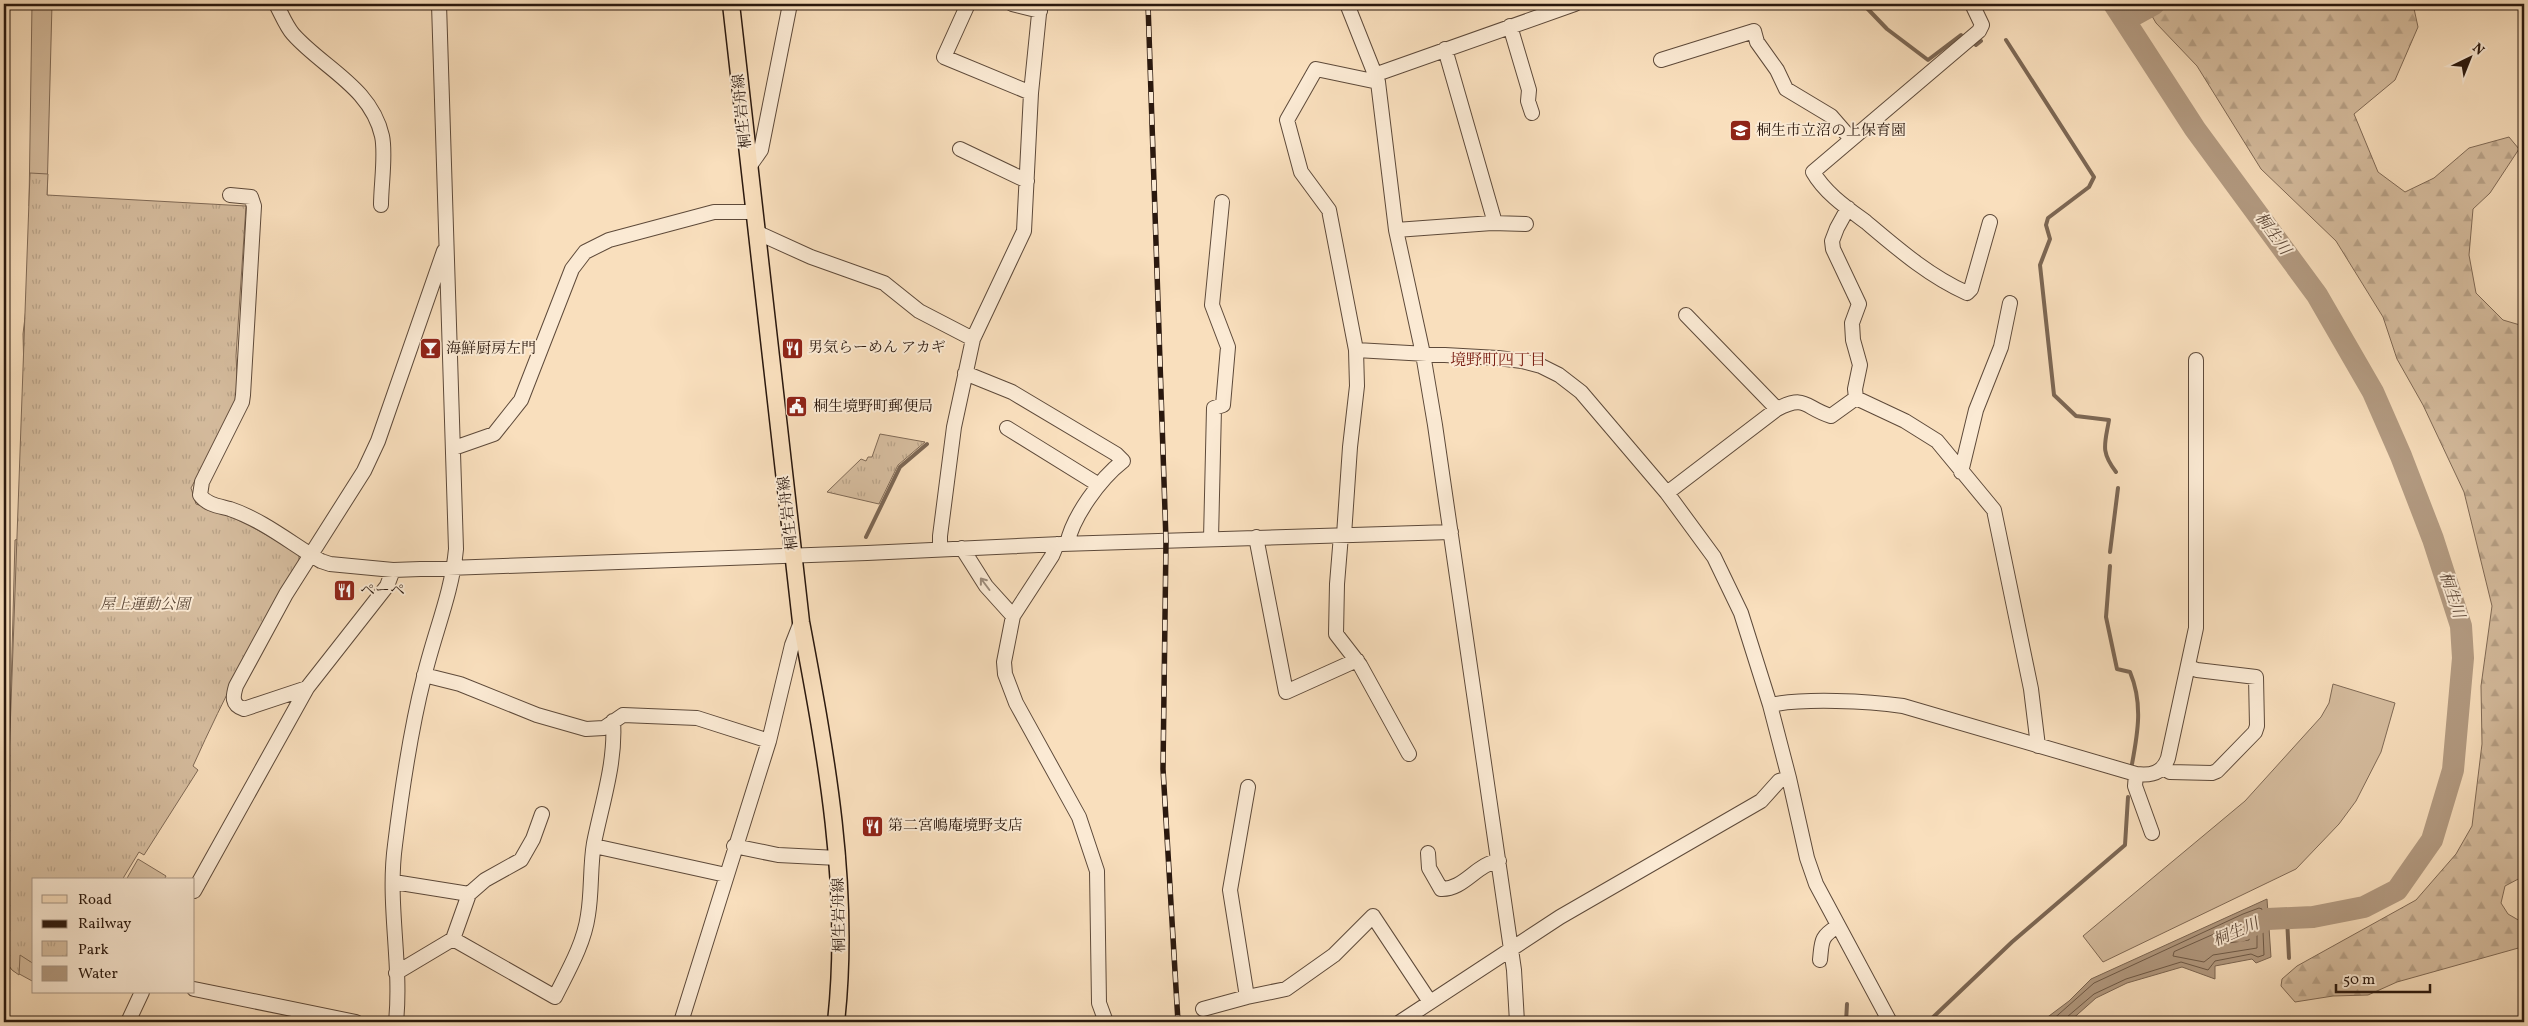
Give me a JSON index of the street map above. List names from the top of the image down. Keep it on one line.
{"streets":{"main road":["桐生岩舟線"]},"districts":["境野町四丁目"],"water":["桐生川"],"parks":["屋上運動公園"],"places":{"school or university":["桐生市立沼の上保育園"],"restaurant":["男気らーめん アカギ","ペーペ","第二宮嶋庵境野支店"],"bar":["海鮮厨房左門"],"public building":["桐生境野町郵便局"]},"legend":["Road","Railway","Park","Water"],"scale_bar":"50 m","north":"top right"}
